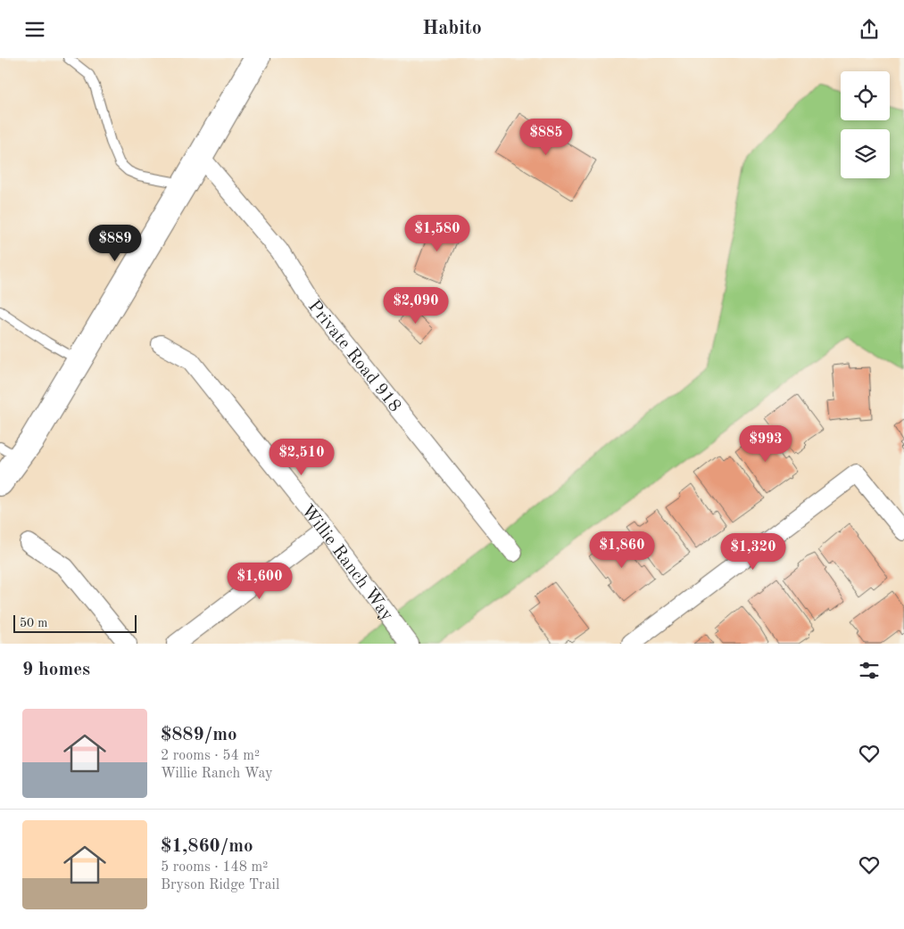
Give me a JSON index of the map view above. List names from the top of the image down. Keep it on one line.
{"streets":{"street":["Private Road 918","Willie Ranch Way"]},"scale_bar":"50 m","page":{"header":"Habito","price":["$885","$1,580","$889","$2,090","$993","$2,510","$1,860","$1,320","$1,600"],"scale":"50 m","heading":"9 homes","list":[{"name":"$889/mo","note":"2 rooms · 54 m² · Willie Ranch Way"},{"name":"$1,860/mo","note":"5 rooms · 148 m² · Bryson Ridge Trail"}]}}
